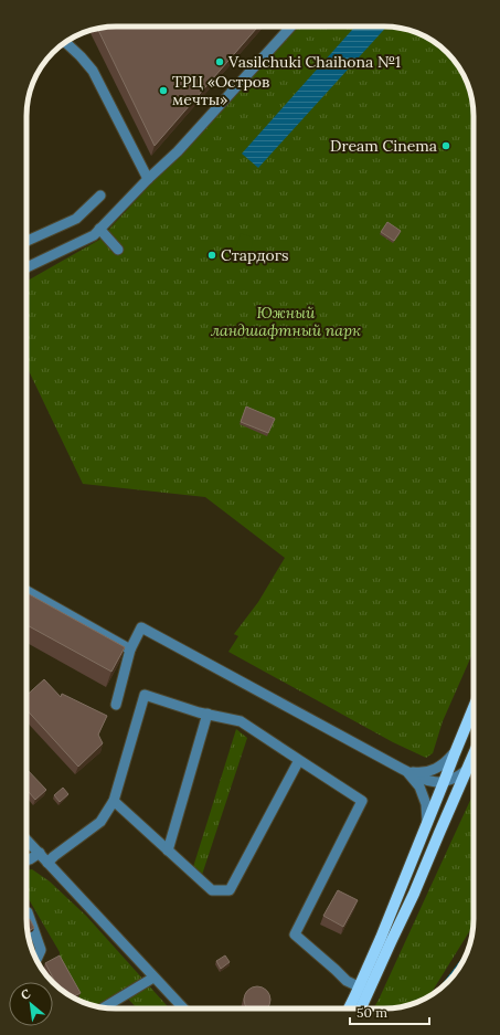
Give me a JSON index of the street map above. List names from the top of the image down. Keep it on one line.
{"parks":["Южный ландшафтный парк"],"places":["Vasilchuki Chaihona №1","ТРЦ «Остров мечты»","Dream Cinema","Стардогs"],"scale_bar":"50 m","north":"top left"}
